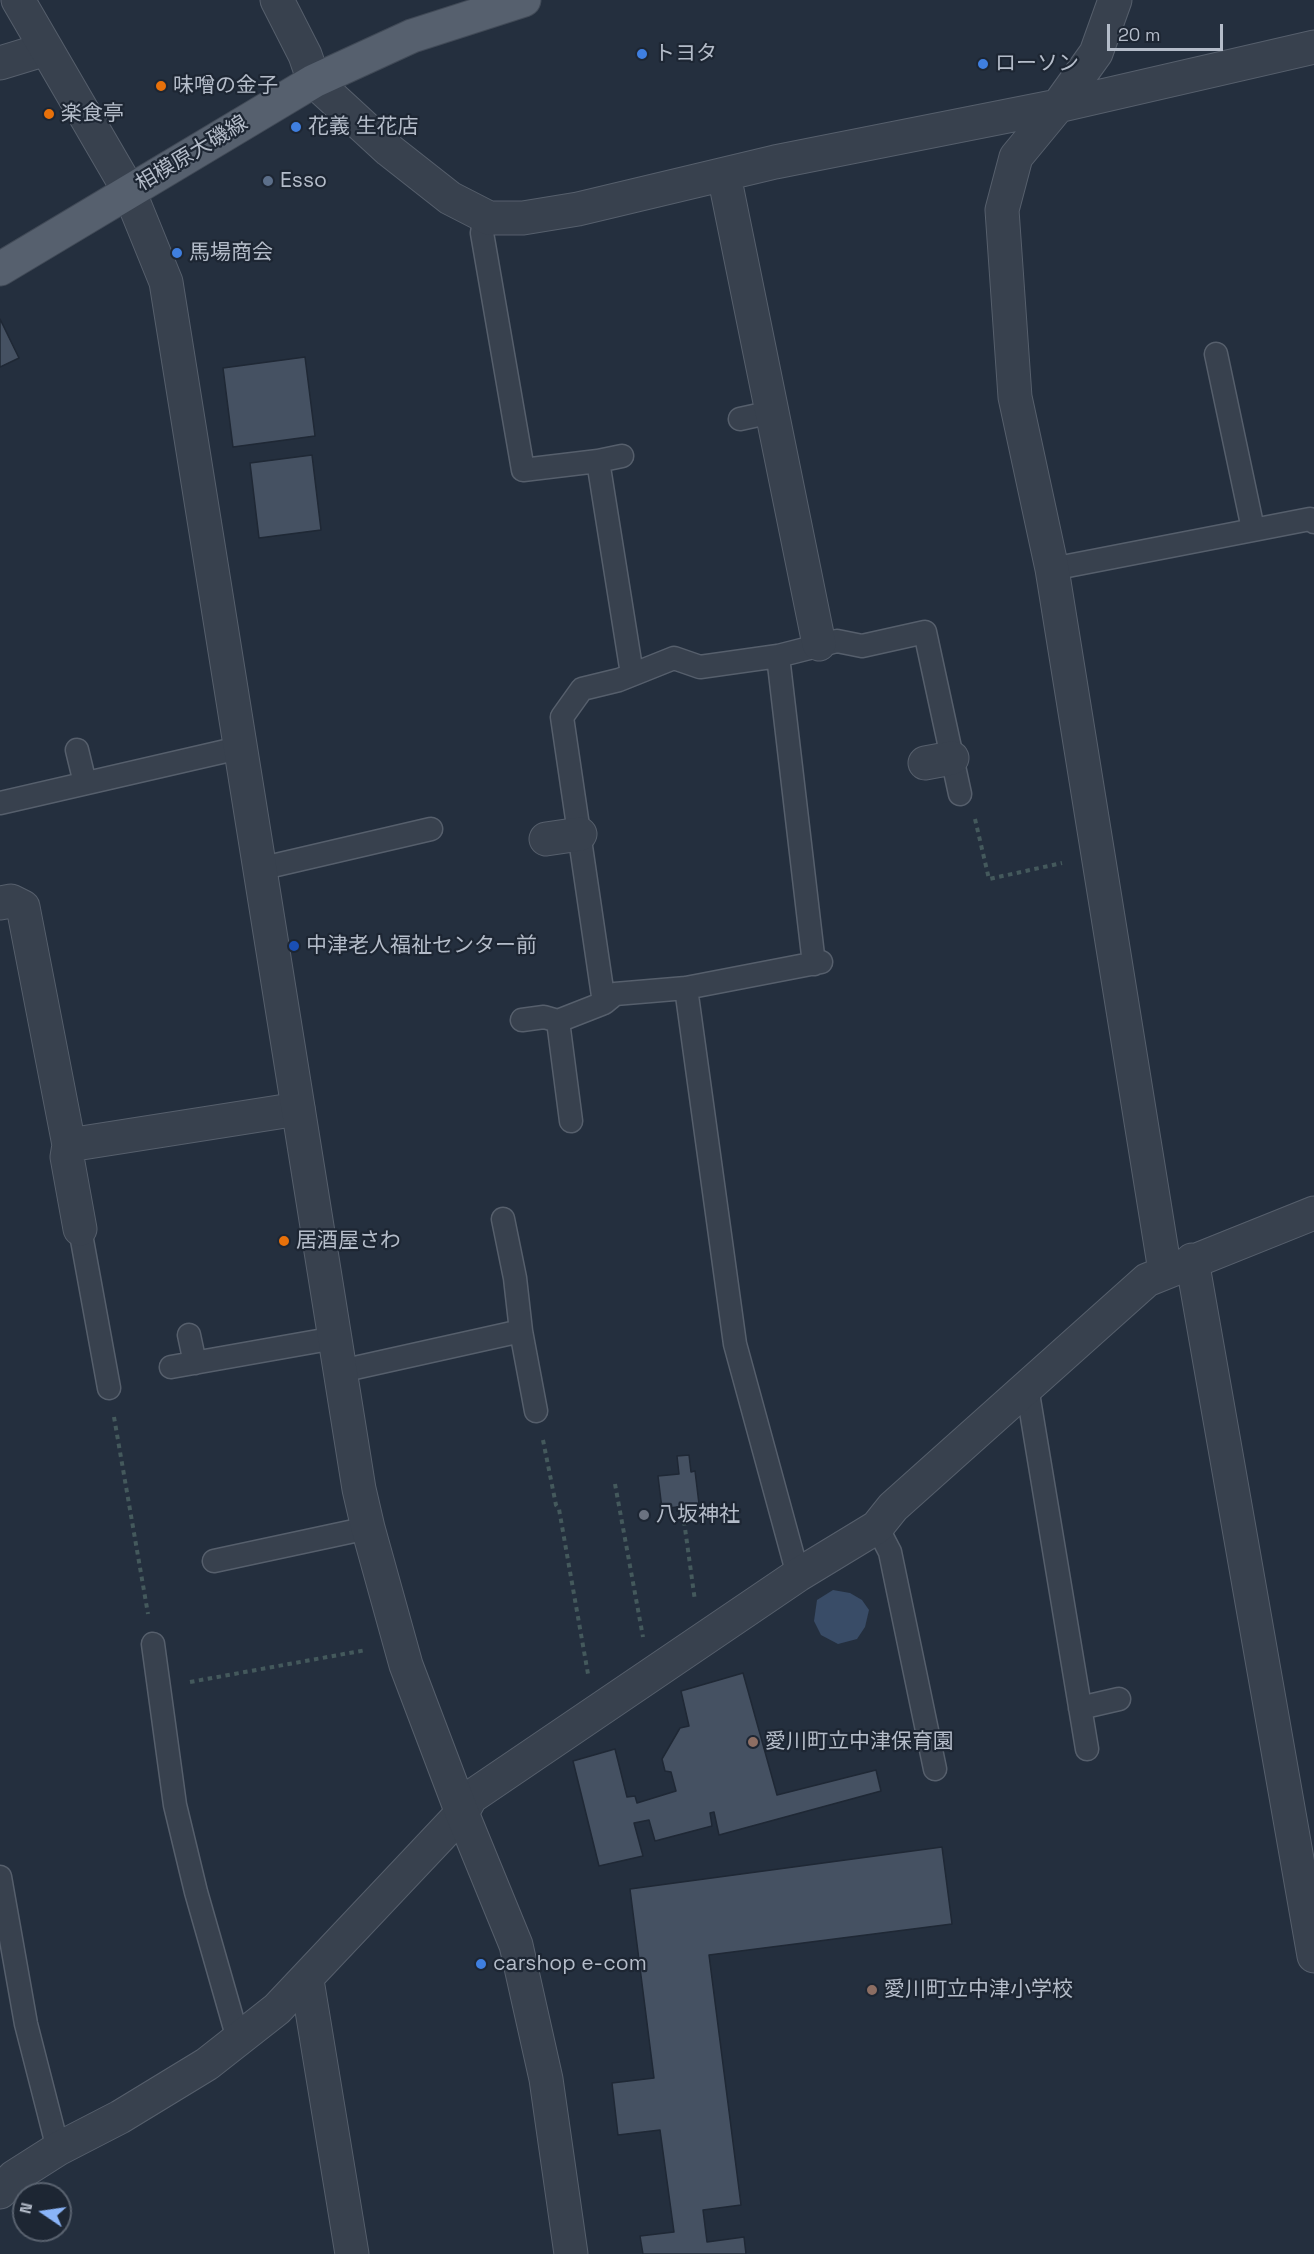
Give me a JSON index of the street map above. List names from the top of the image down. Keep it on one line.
{"streets":{"main road":["相模原大磯線"]},"places":["トヨタ","ローソン","味噌の金子","楽食亭","花義 生花店","Esso","馬場商会","中津老人福祉センター前","居酒屋さわ","八坂神社","愛川町立中津保育園","carshop e-com","愛川町立中津小学校"],"scale_bar":"20 m","north":"left"}
